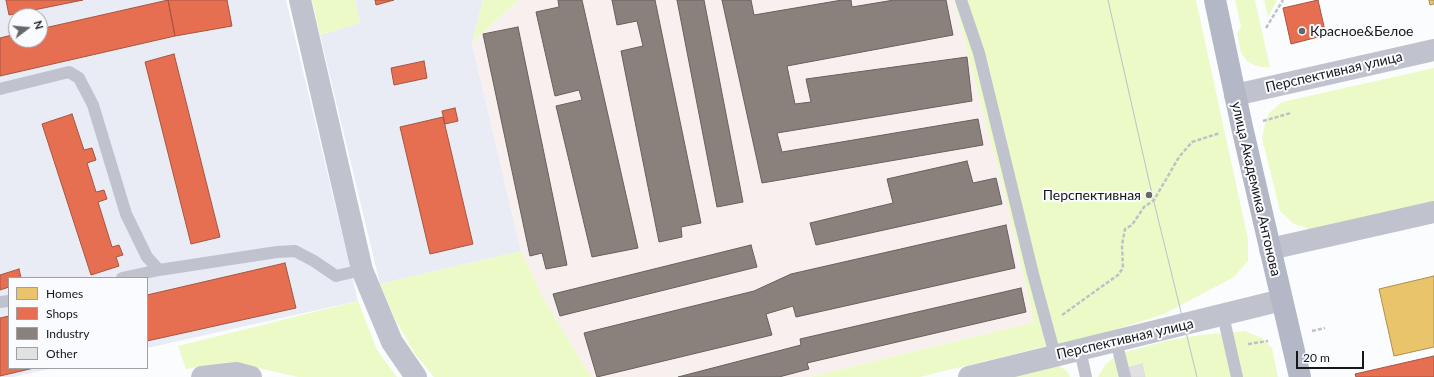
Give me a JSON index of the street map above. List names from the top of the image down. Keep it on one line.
{"streets":{"main road":["улица Академика Антонова"],"street":["Перспективная улица"]},"crossings":[["Перспективная улица","улица Академика Антонова"]],"places":["Красное&Белое","Перспективная"],"legend":["Homes","Shops","Industry","Other"],"scale_bar":"20 m","north":"right"}
